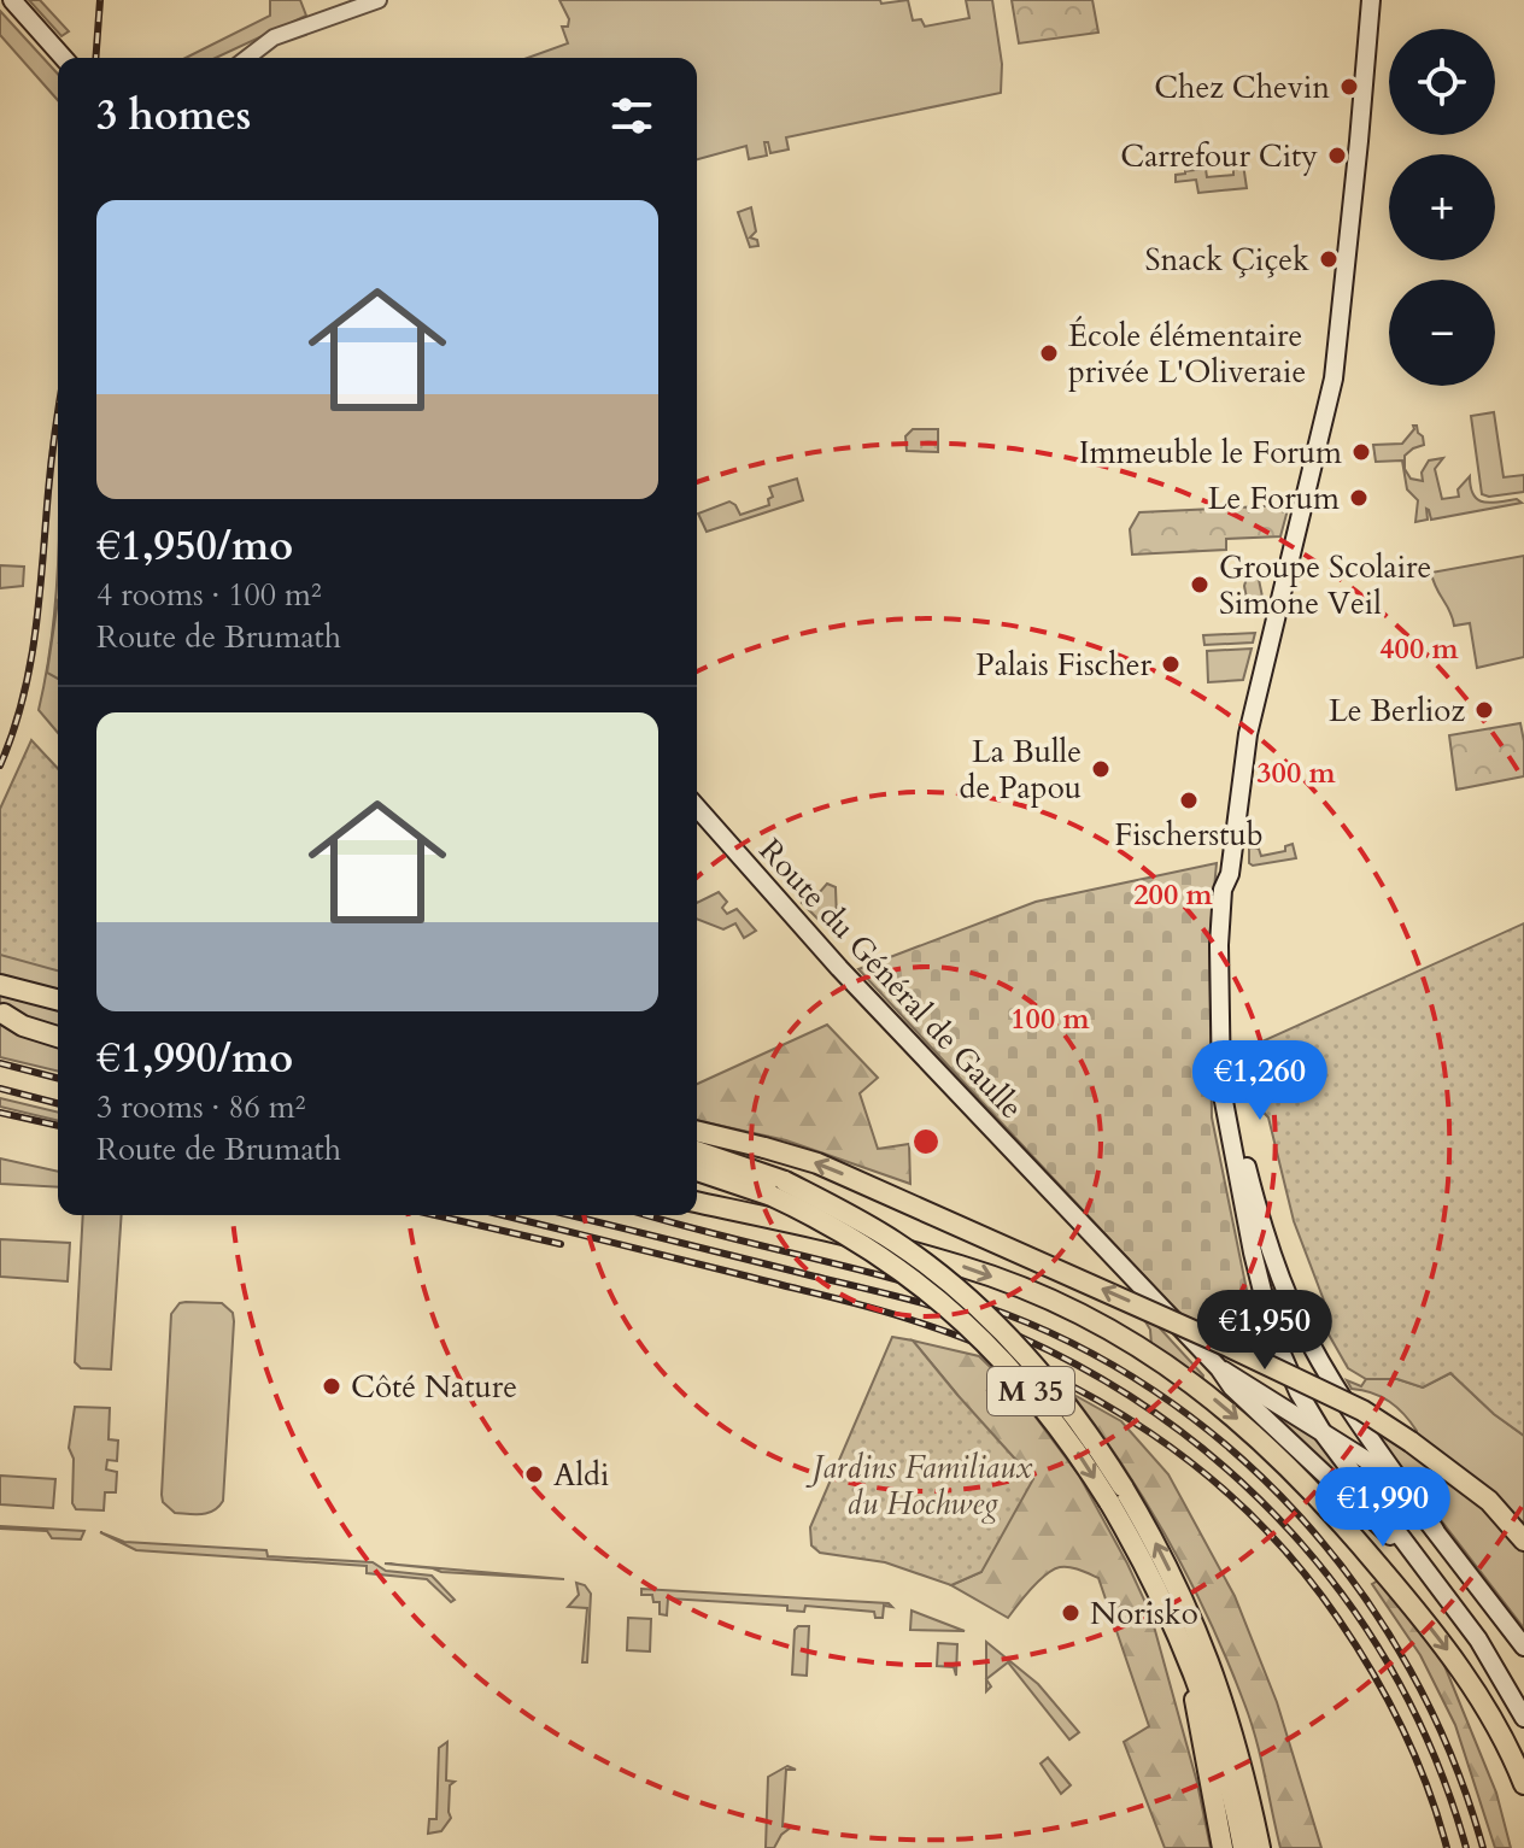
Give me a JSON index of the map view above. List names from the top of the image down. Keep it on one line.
{"streets":{"highway":["M 35"],"main road":["Route du Général de Gaulle"]},"parks":["Jardins Familiaux du Hochweg"],"places":["Chez Chevin","Carrefour City","Snack Çiçek","École élémentaire privée L'Oliveraie","Immeuble le Forum","Le Forum","Groupe Scolaire Simone Veil","Palais Fischer","Le Berlioz","La Bulle de Papou","Fischerstub","Côté Nature","Aldi","Norisko"],"page":{"map_buttons":["+","−"],"heading":"3 homes","list":[{"name":"€1,950/mo","note":"4 rooms · 100 m² · Route de Brumath"},{"name":"€1,990/mo","note":"3 rooms · 86 m² · Route de Brumath"}],"price":["€1,260","€1,950","€1,990"]},"rings":["400 m","300 m","200 m","100 m"]}
